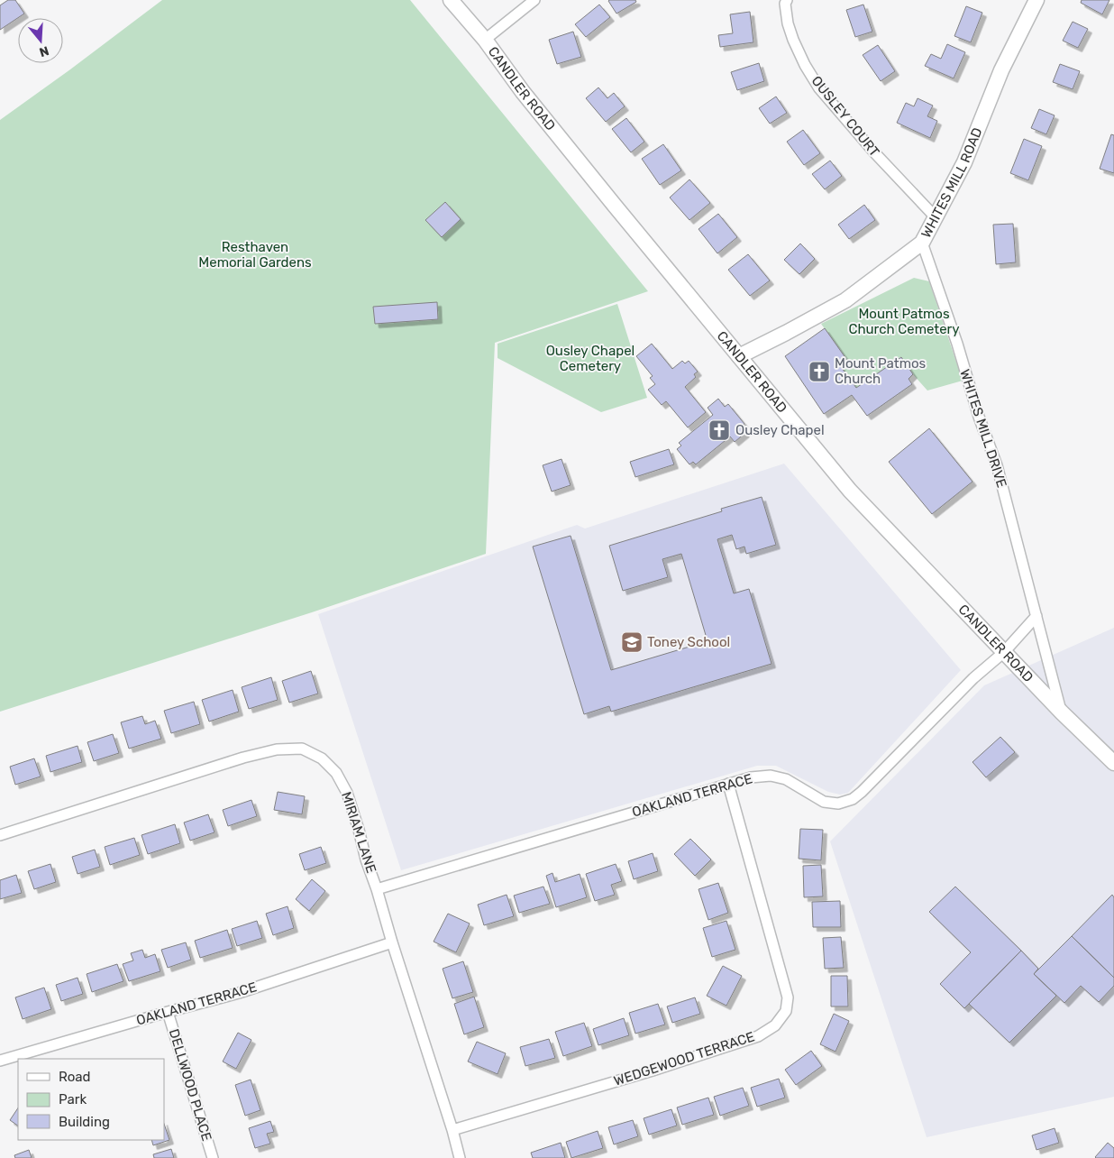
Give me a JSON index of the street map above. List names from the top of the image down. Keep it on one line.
{"streets":{"main road":["CANDLER ROAD","WHITES MILL ROAD"],"street":["OUSLEY COURT","WHITES MILL DRIVE","OAKLAND TERRACE","MIRIAM LANE","WEDGEWOOD TERRACE","DELLWOOD PLACE"]},"crossings":[["CANDLER ROAD","WHITES MILL ROAD"],["CANDLER ROAD","WHITES MILL DRIVE"],["CANDLER ROAD","OAKLAND TERRACE"],["OUSLEY COURT","WHITES MILL ROAD"],["WHITES MILL ROAD","WHITES MILL DRIVE"],["OAKLAND TERRACE","MIRIAM LANE"],["OAKLAND TERRACE","WEDGEWOOD TERRACE"],["OAKLAND TERRACE","DELLWOOD PLACE"],["MIRIAM LANE","WEDGEWOOD TERRACE"]],"parks":["Resthaven Memorial Gardens","Mount Patmos Church Cemetery","Ousley Chapel Cemetery"],"places":{"church":["Mount Patmos Church","Ousley Chapel"],"school or university":["Toney School"]},"legend":["Road","Park","Building"],"north":"bottom"}
